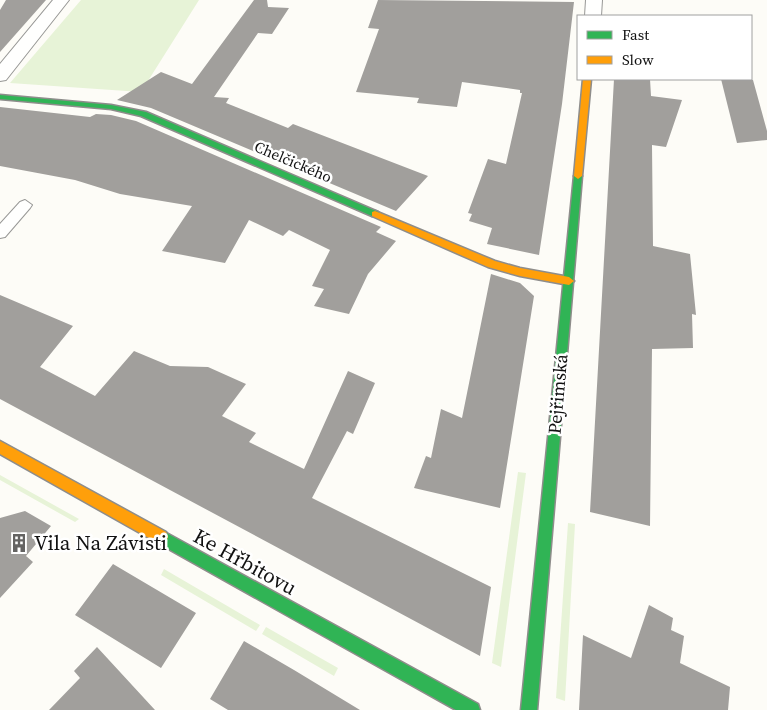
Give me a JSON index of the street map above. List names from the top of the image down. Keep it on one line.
{"streets":{"street":["Chelčického","Pejřimská","Ke Hřbitovu"]},"crossings":[["Chelčického","Pejřimská"]],"places":{"building":["Vila Na Závisti"]},"legend":["Fast","Slow"]}
